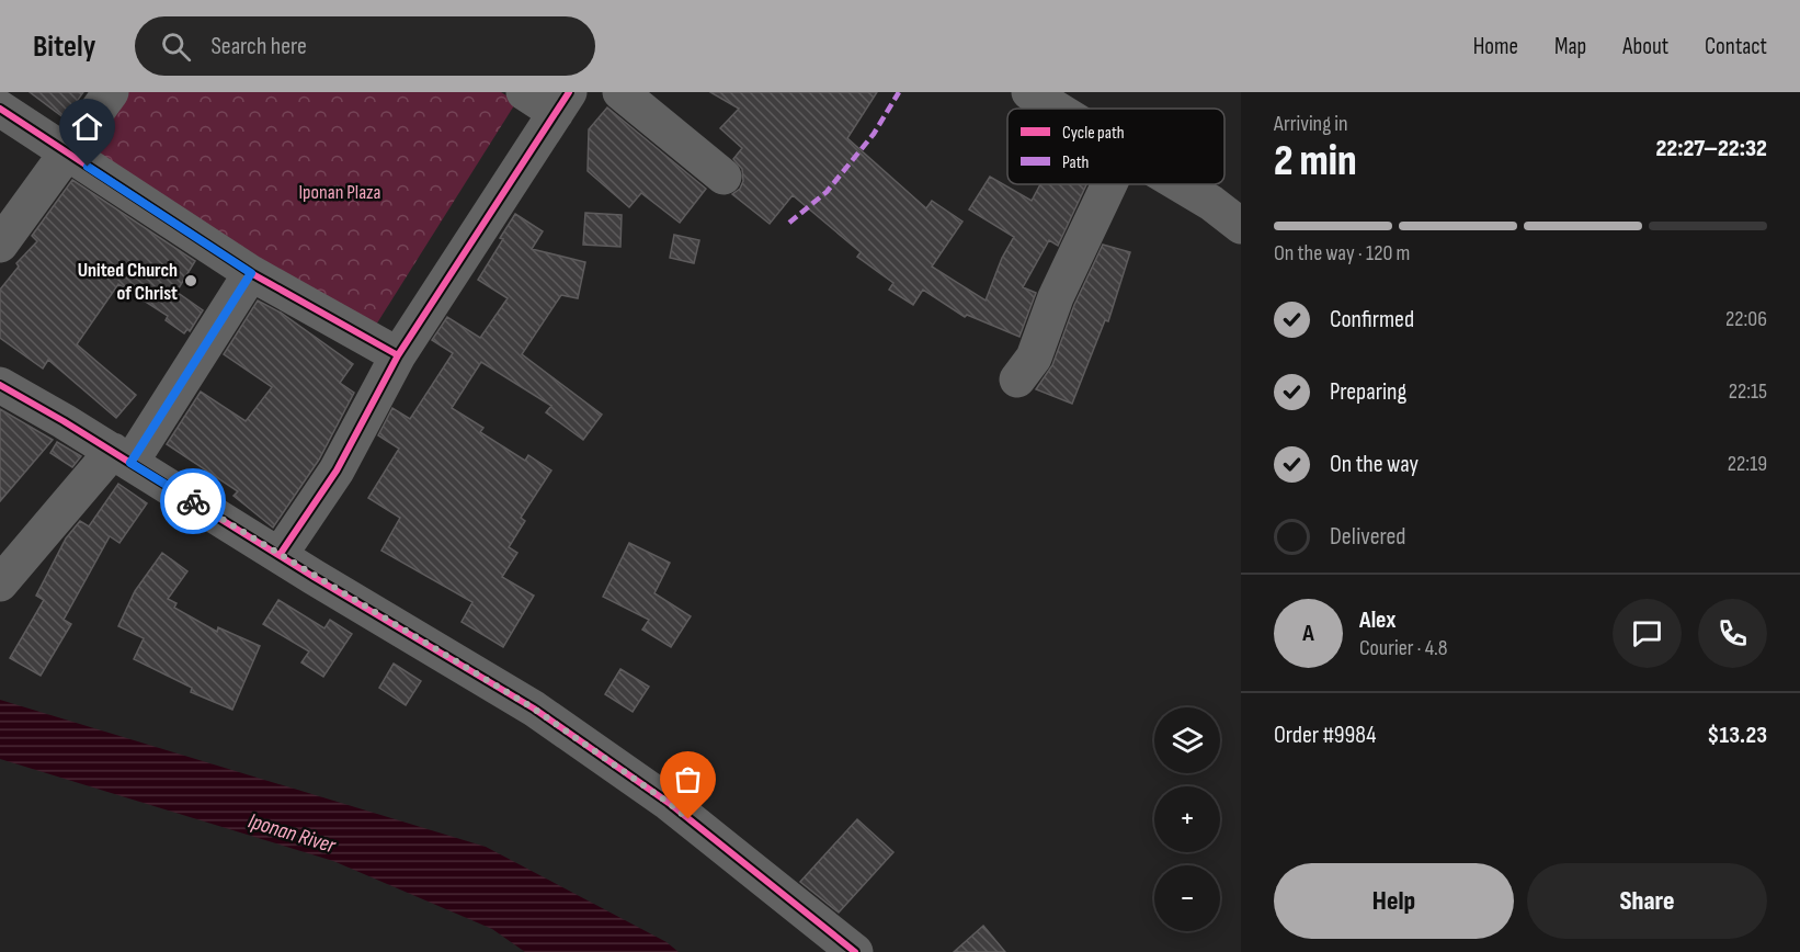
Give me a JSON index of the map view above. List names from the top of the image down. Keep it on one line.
{"water":["Iponan River"],"parks":["Iponan Plaza"],"places":["United Church of Christ"],"legend":["Cycle path","Path"],"page":{"header":"Bitely","search":"Search here","nav":["Home","Map","About","Contact"],"heading":["2 min","Arriving in","22:27–22:32"],"panel":["Alex","Courier · 4.8","Order #9984","$13.23"],"bar":"On the way · 120 m","list":[["Confirmed","22:06"],["Preparing","22:15"],["On the way","22:19"],"Delivered"],"round":"A","map_buttons":["+","−"],"buttons":["Help","Share"]}}
